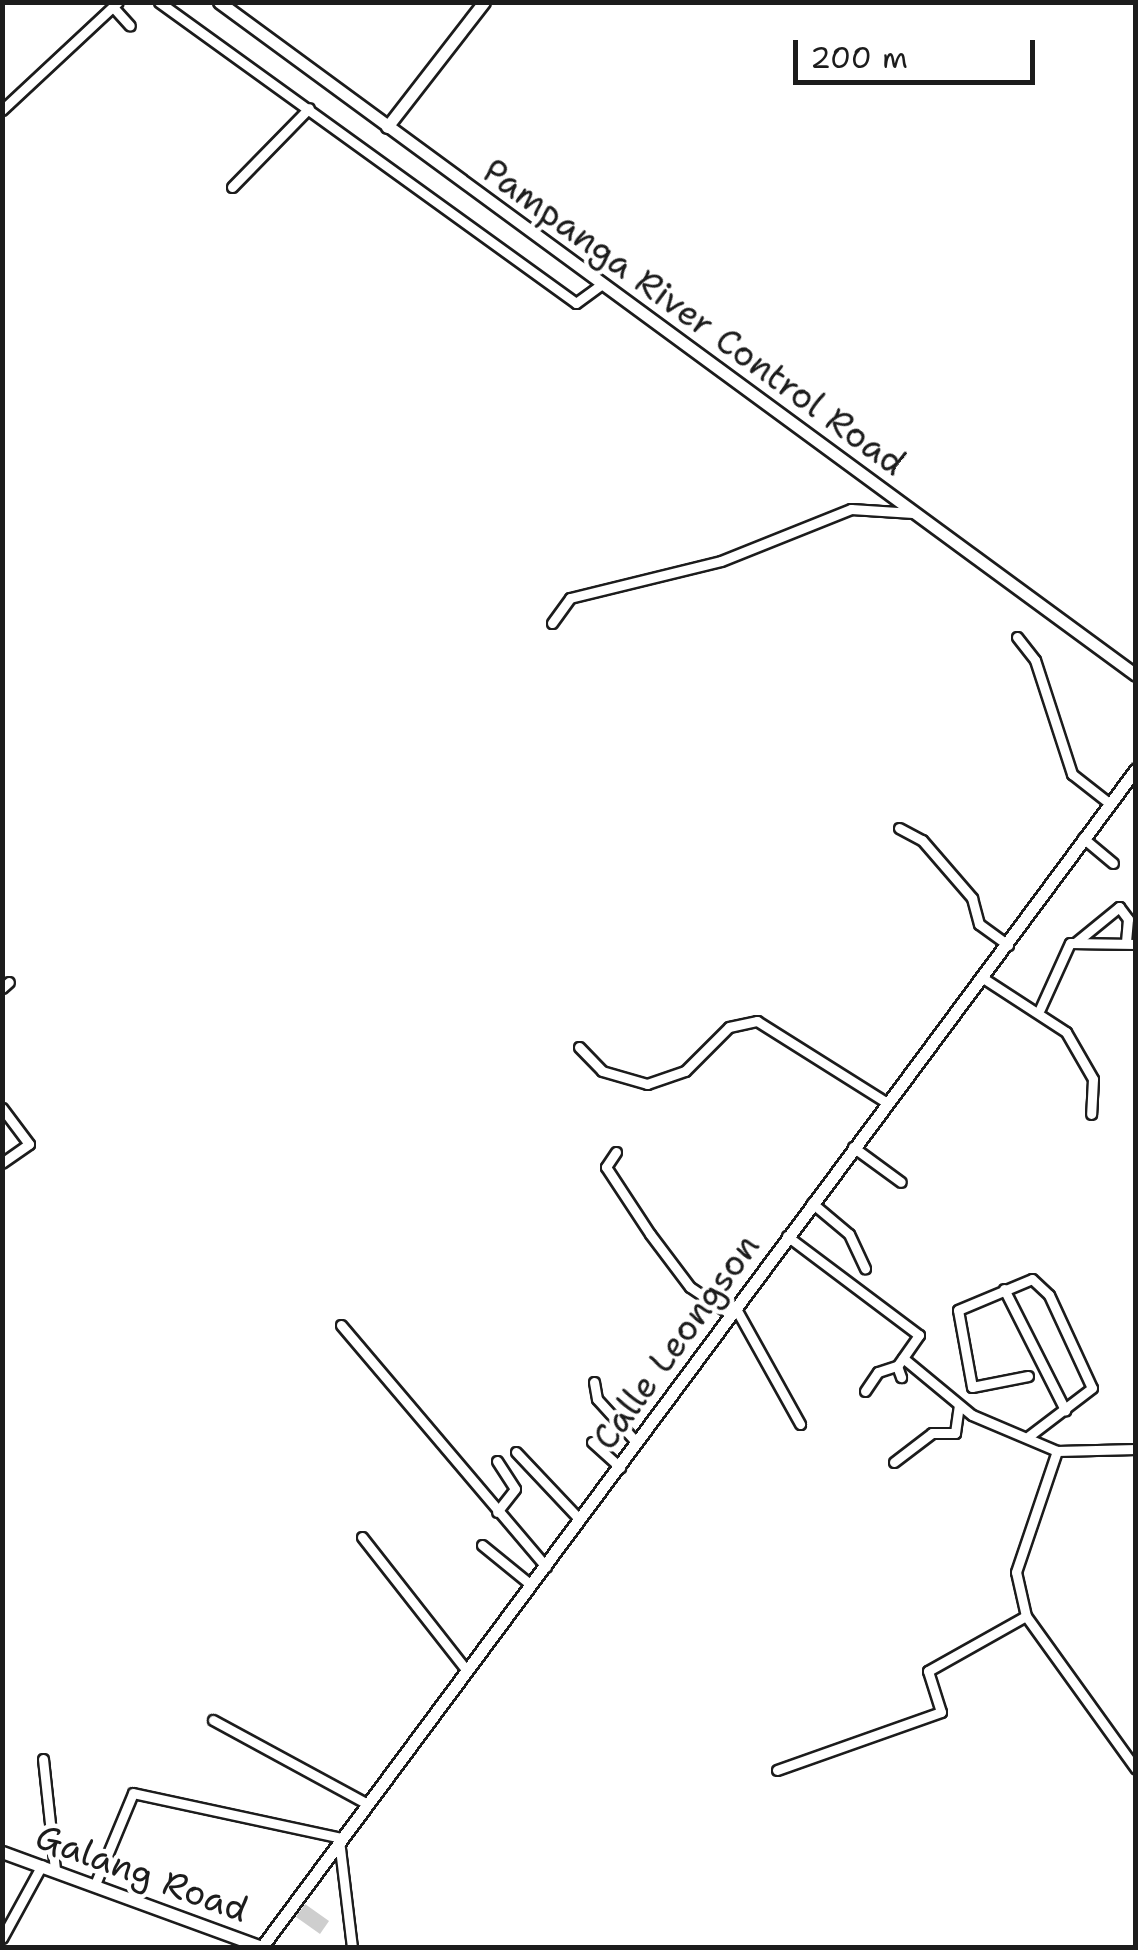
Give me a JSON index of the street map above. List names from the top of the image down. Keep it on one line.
{"streets":{"street":["Pampanga River Control Road","Calle Leongson","Galang Road"]},"crossings":[["Calle Leongson","Galang Road"]],"scale_bar":"200 m"}
